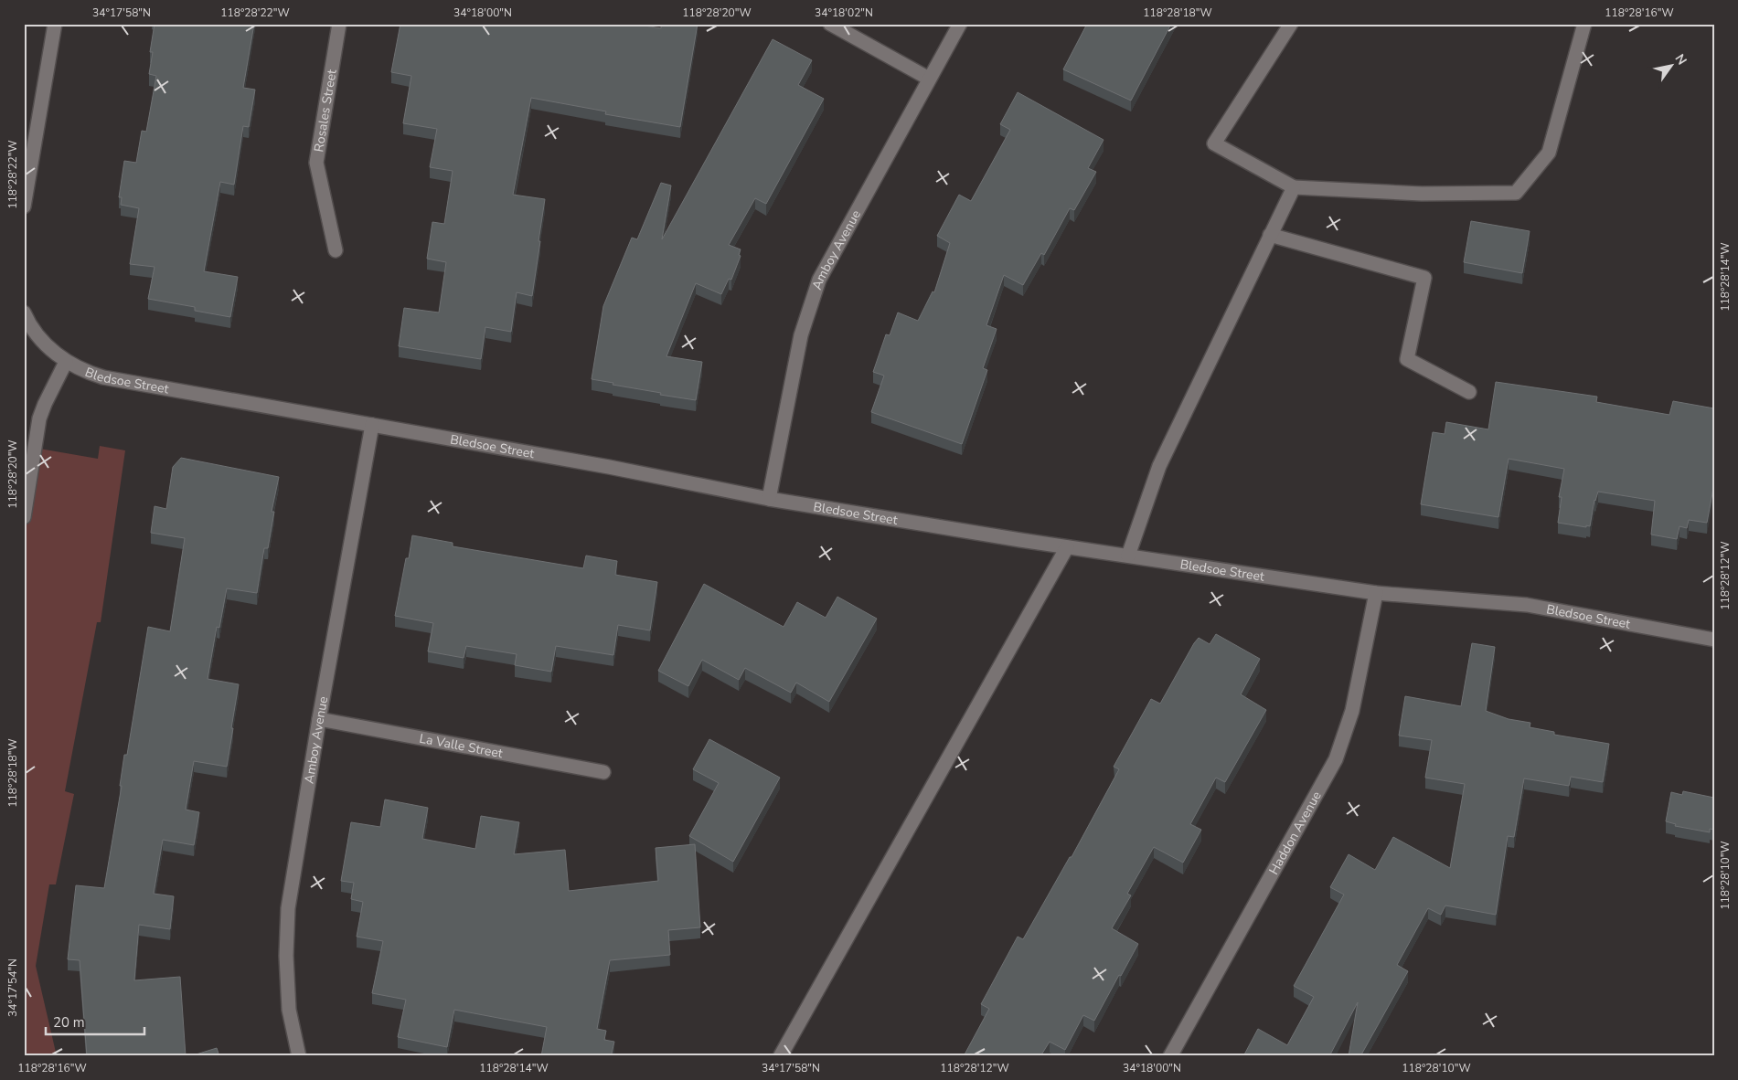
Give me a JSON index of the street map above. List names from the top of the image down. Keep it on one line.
{"streets":{"street":["Rosales Street","Amboy Avenue","Bledsoe Street","La Valle Street","Haddon Avenue"]},"crossings":[["Amboy Avenue","Bledsoe Street"],["Amboy Avenue","La Valle Street"],["Bledsoe Street","Haddon Avenue"]],"scale_bar":"20 m","north":"top right","coordinates":["34°17'58\"N","118°28'22\"W","34°18'00\"N","118°28'20\"W","34°18'02\"N","118°28'18\"W","118°28'16\"W","118°28'14\"W","118°28'12\"W","118°28'10\"W","34°17'54\"N"]}
